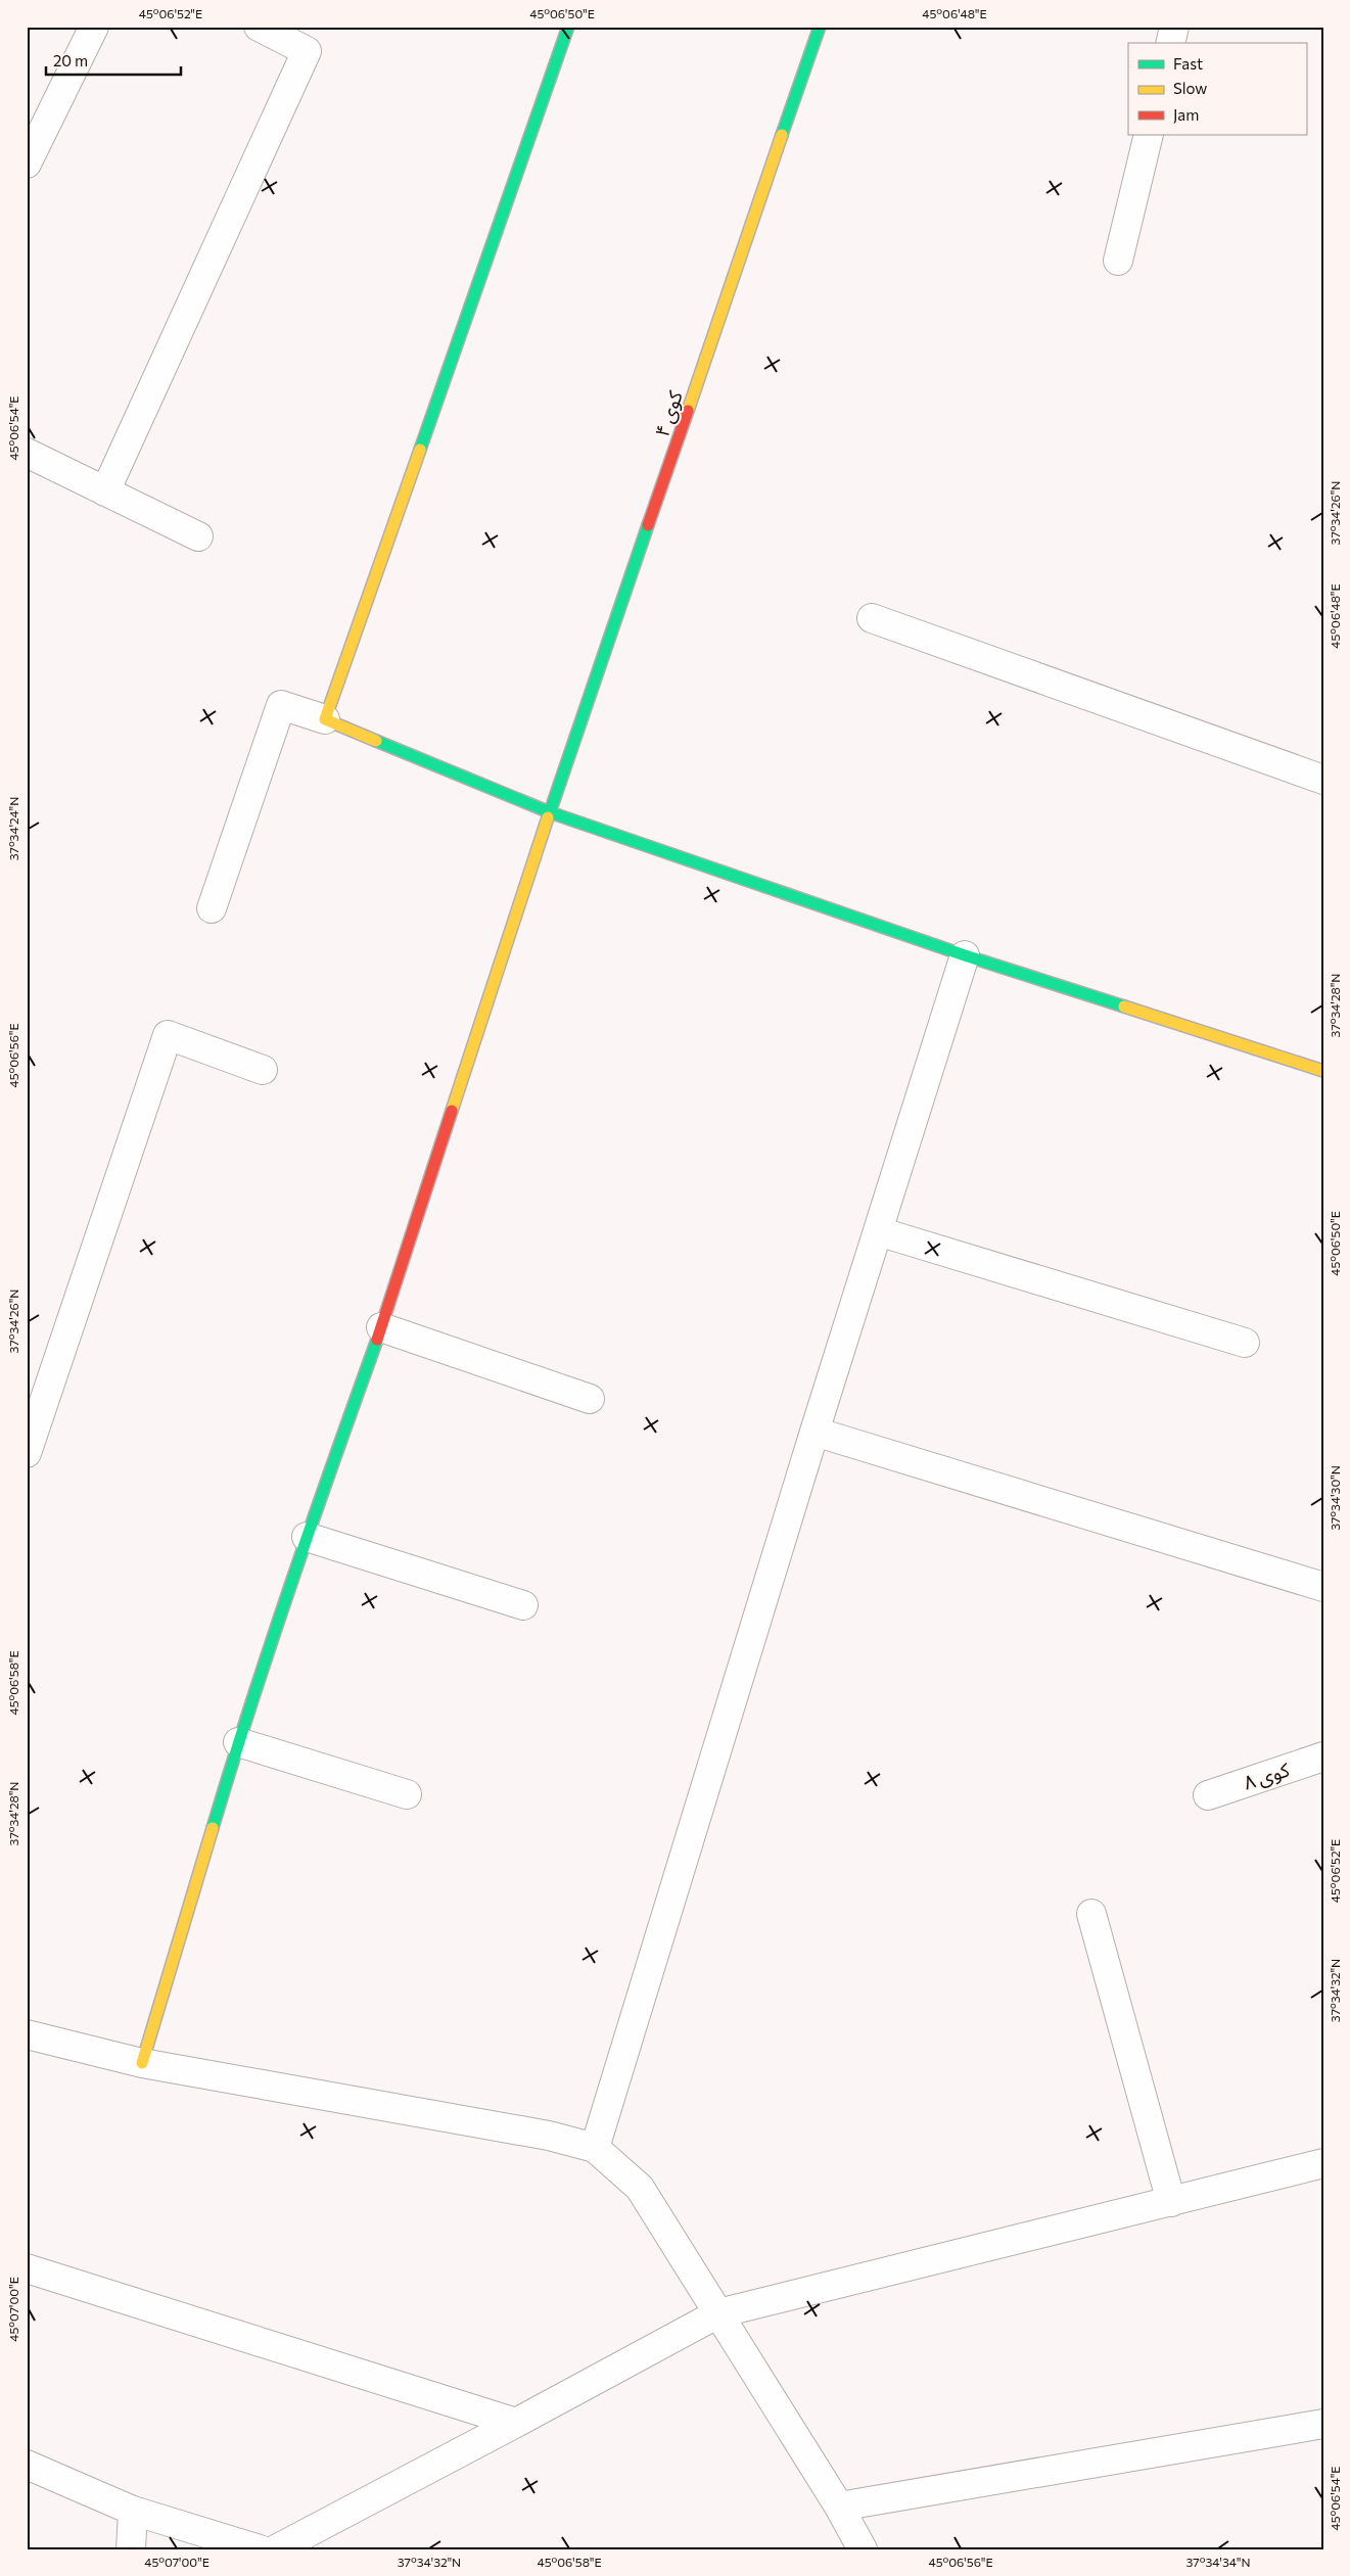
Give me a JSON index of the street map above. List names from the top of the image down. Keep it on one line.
{"streets":{"street":["کوی ۴","کوی ۸"]},"legend":["Fast","Slow","Jam"],"scale_bar":"20 m","coordinates":["45°06'52\"E","45°06'50\"E","45°06'48\"E","45°06'54\"E","37°34'26\"N","37°34'24\"N","37°34'28\"N","45°06'56\"E","37°34'30\"N","45°06'58\"E","37°34'32\"N","45°07'00\"E","37°34'34\"N"]}
